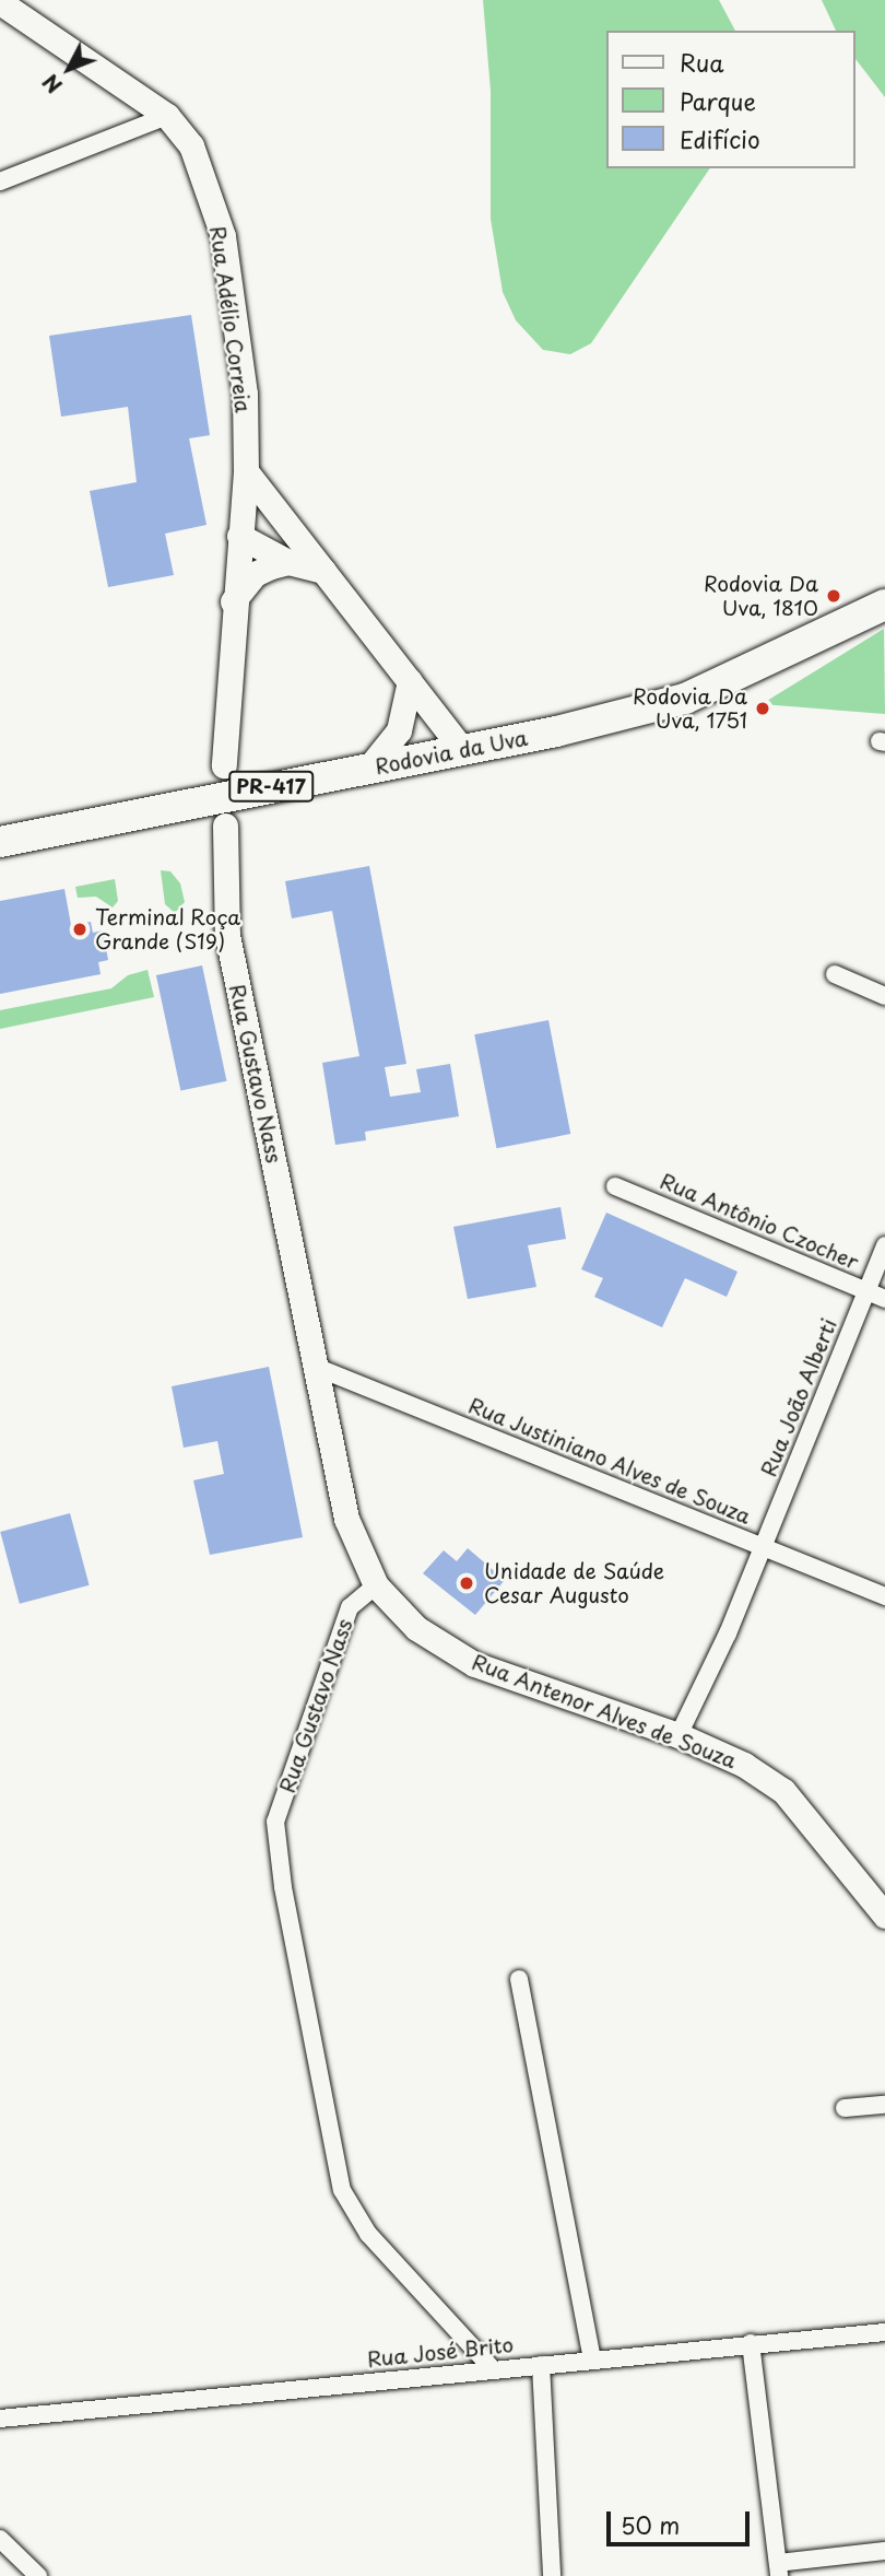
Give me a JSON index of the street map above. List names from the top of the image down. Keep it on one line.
{"streets":{"highway":["Rodovia da Uva","PR-417"],"main road":["Rua Adélio Correia","Rua Gustavo Nass","Rua Antenor Alves de Souza"],"street":["Rua Antônio Czocher","Rua João Alberti","Rua Justiniano Alves de Souza","Rua José Brito"]},"crossings":[["Rua Gustavo Nass","Rua Justiniano Alves de Souza"],["Rua Gustavo Nass","Rua Antenor Alves de Souza"],["Rua Gustavo Nass","Rua José Brito"],["Rua Antônio Czocher","Rua João Alberti"],["Rua João Alberti","Rua Justiniano Alves de Souza"],["Rua João Alberti","Rua Antenor Alves de Souza"]],"places":["Rodovia Da Uva, 1810","Rodovia Da Uva, 1751","Terminal Roça Grande (S19)","Unidade de Saúde Cesar Augusto"],"legend":["Rua","Parque","Edifício"],"scale_bar":"50 m","north":"bottom left"}
